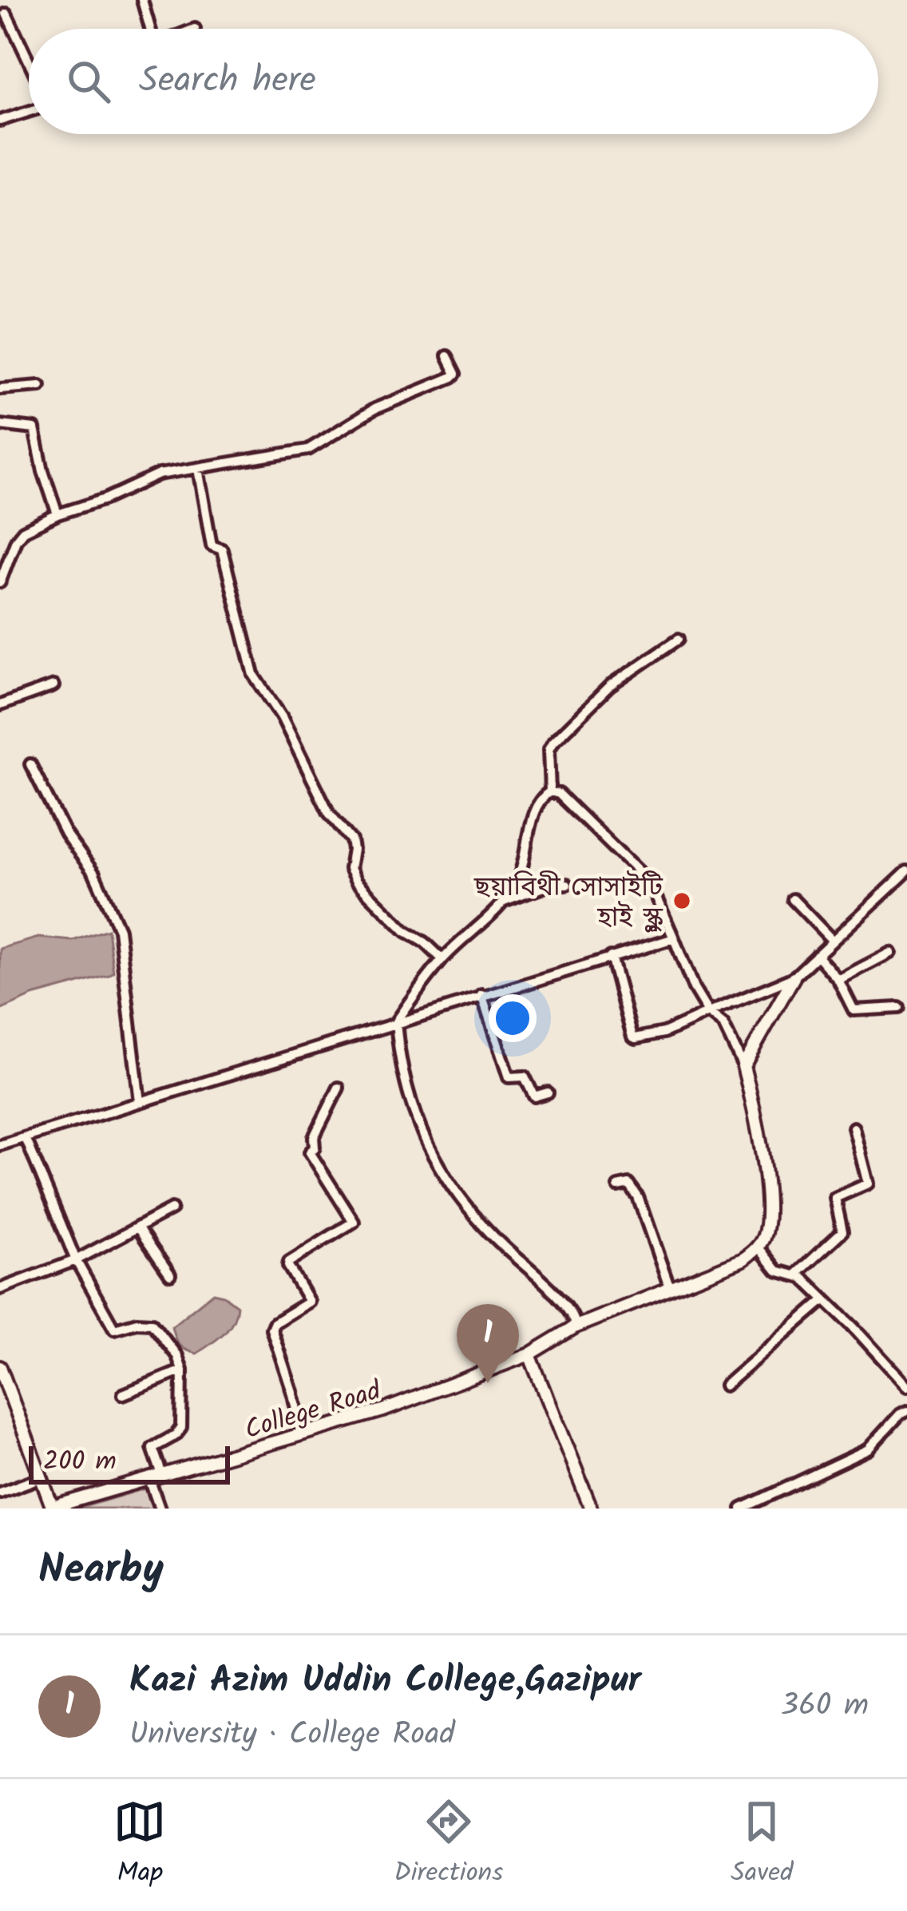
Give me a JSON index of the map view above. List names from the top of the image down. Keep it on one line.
{"streets":{"main road":["College Road"]},"places":["ছয়াবিথী সোসাইটি হাই স্কুল"],"scale_bar":"200 m","page":{"search":"Search here","pins":"1","scale":"200 m","heading":"Nearby","list":[{"mark":"1","name":"Kazi Azim Uddin College,Gazipur","note":"University · College Road","value":"360 m"}],"nav":["Map","Directions","Saved"]}}
